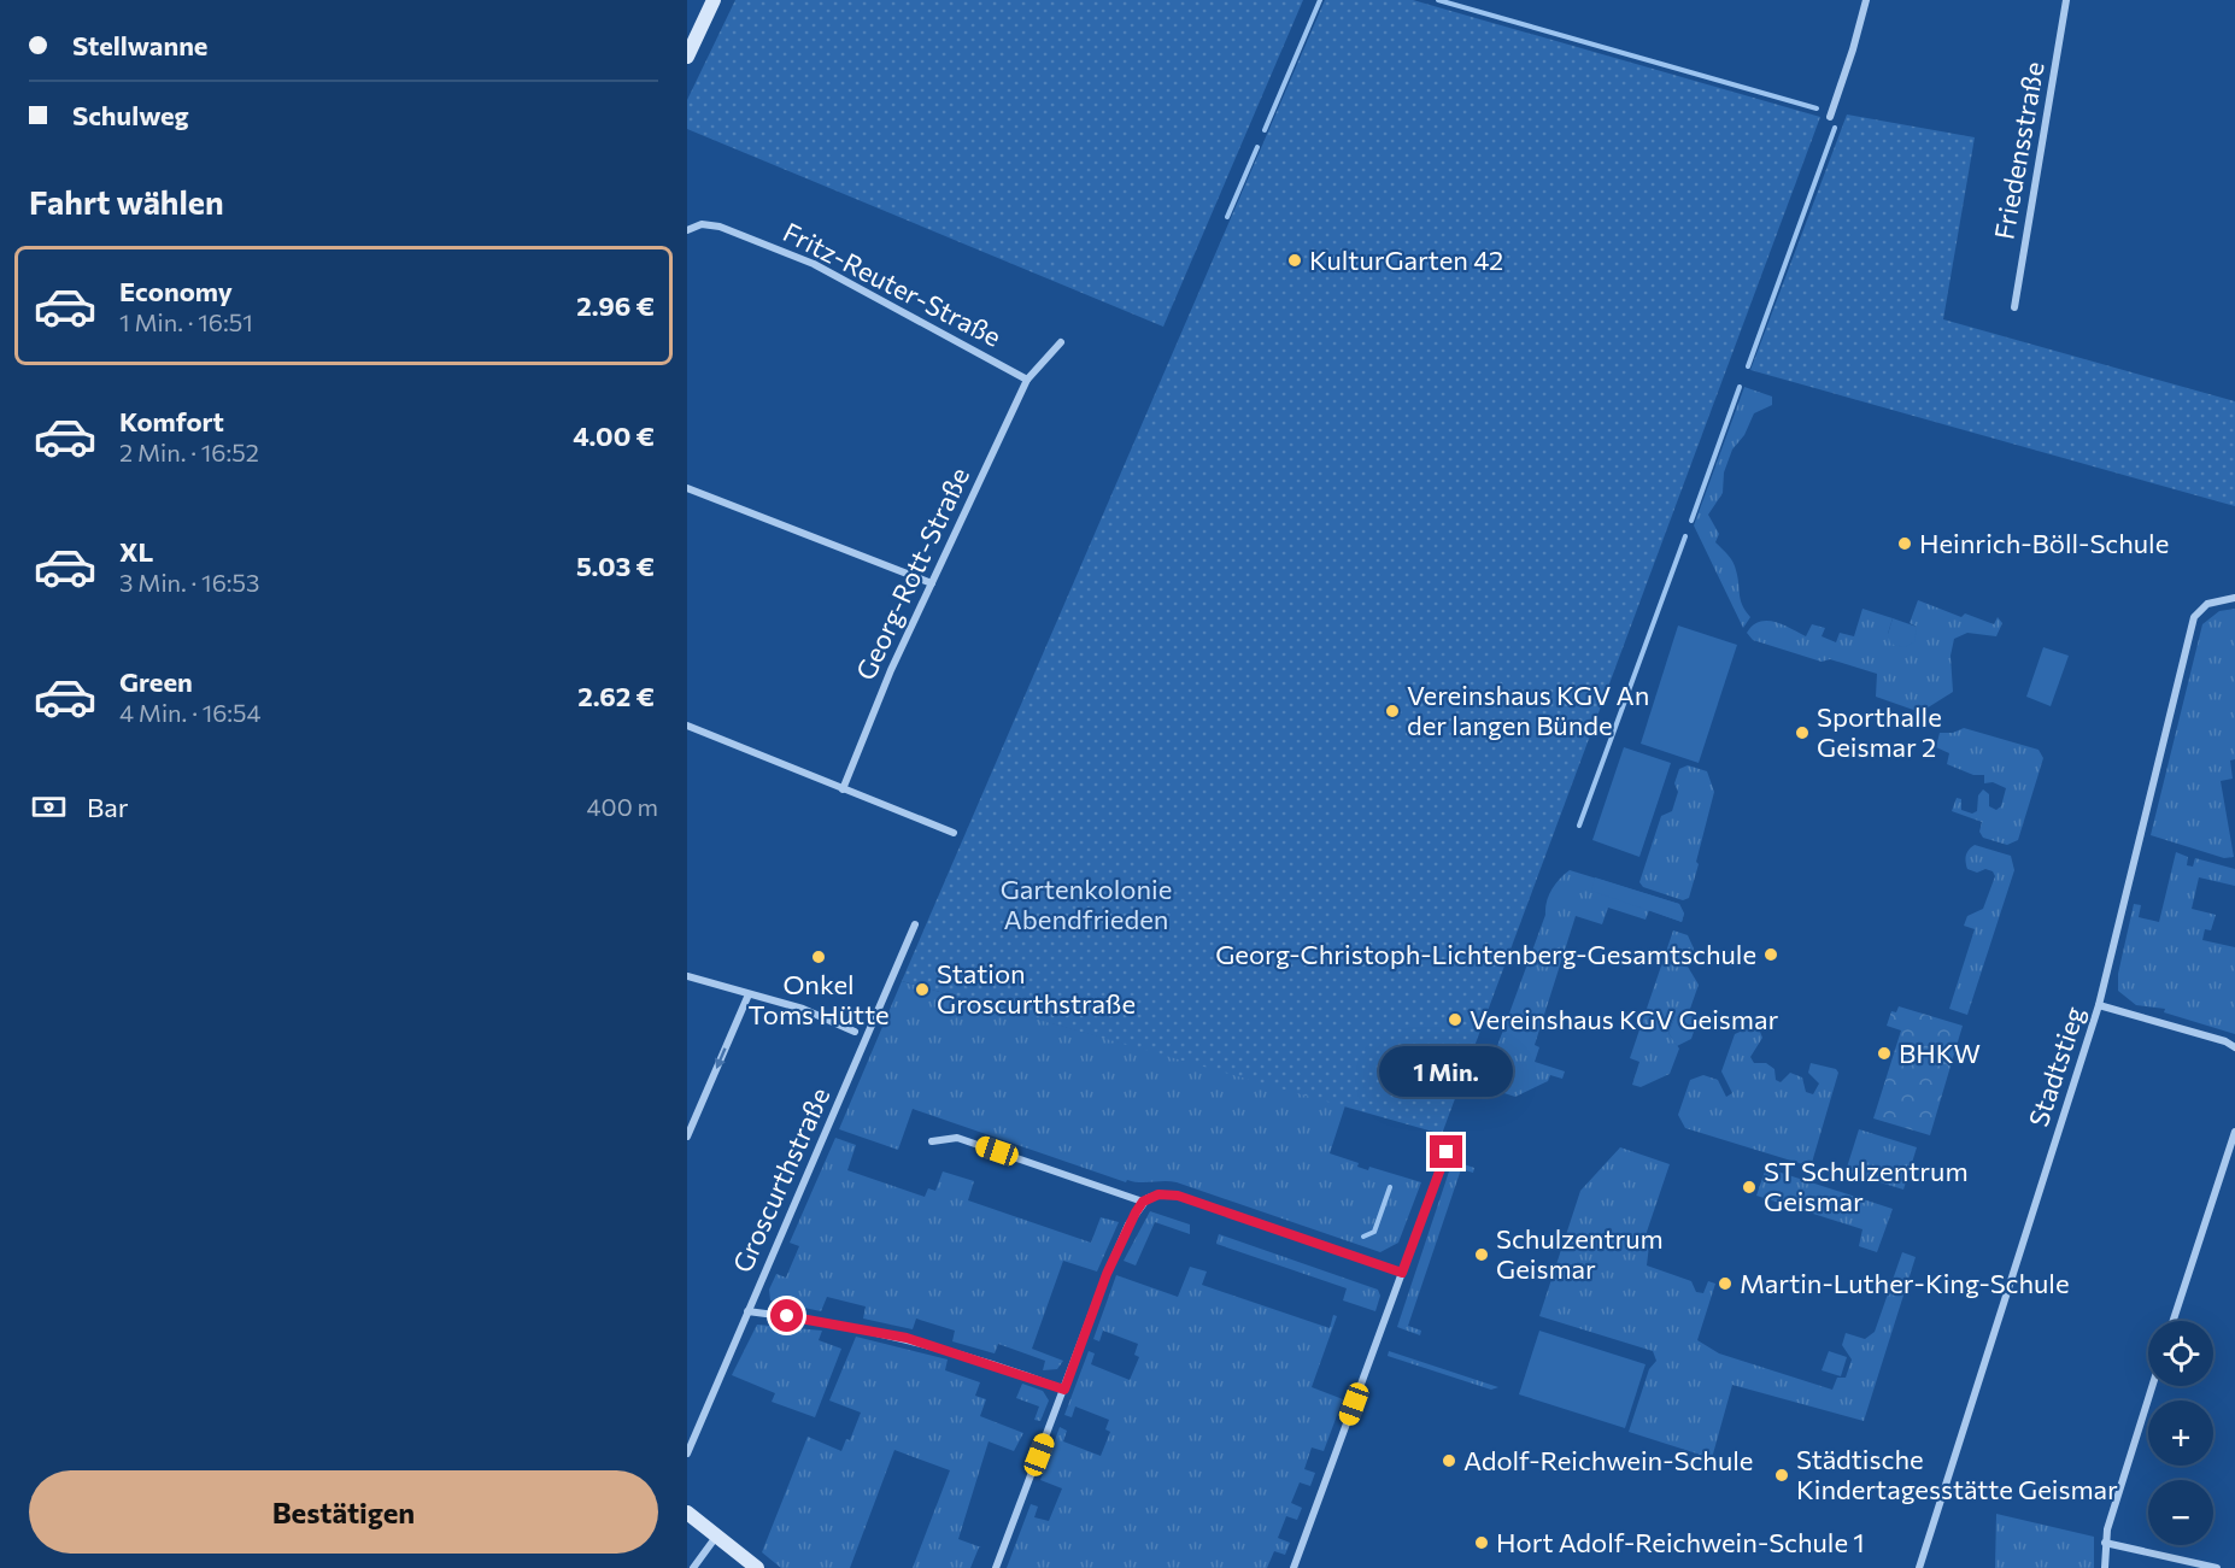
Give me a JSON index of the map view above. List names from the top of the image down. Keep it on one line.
{"streets":{"street":["Friedensstraße","Fritz-Reuter-Straße","Georg-Rott-Straße","Stadtstieg","Groscurthstraße"]},"crossings":[["Fritz-Reuter-Straße","Georg-Rott-Straße"]],"parks":["Gartenkolonie Abendfrieden"],"places":["KulturGarten 42","Heinrich-Böll-Schule","Vereinshaus KGV An der langen Bünde","Sporthalle Geismar 2","Georg-Christoph-Lichtenberg-Gesamtschule","Onkel Toms Hütte","Station Groscurthstraße","Vereinshaus KGV Geismar","BHKW","ST Schulzentrum Geismar","Schulzentrum Geismar","Martin-Luther-King-Schule","Adolf-Reichwein-Schule","Städtische Kindertagesstätte Geismar","Hort Adolf-Reichwein-Schule 1"],"page":{"banner":["Stellwanne","Schulweg"],"heading":"Fahrt wählen","list":[{"name":"Economy","note":"1 Min. · 16:51","value":"2.96 €"},{"name":"Komfort","note":"2 Min. · 16:52","value":"4.00 €"},{"name":"XL","note":"3 Min. · 16:53","value":"5.03 €"},{"name":"Green","note":"4 Min. · 16:54","value":"2.62 €"}],"pay":["Bar","400 m"],"bubble":"1 Min.","map_buttons":["+","−"],"buttons":"Bestätigen"}}
